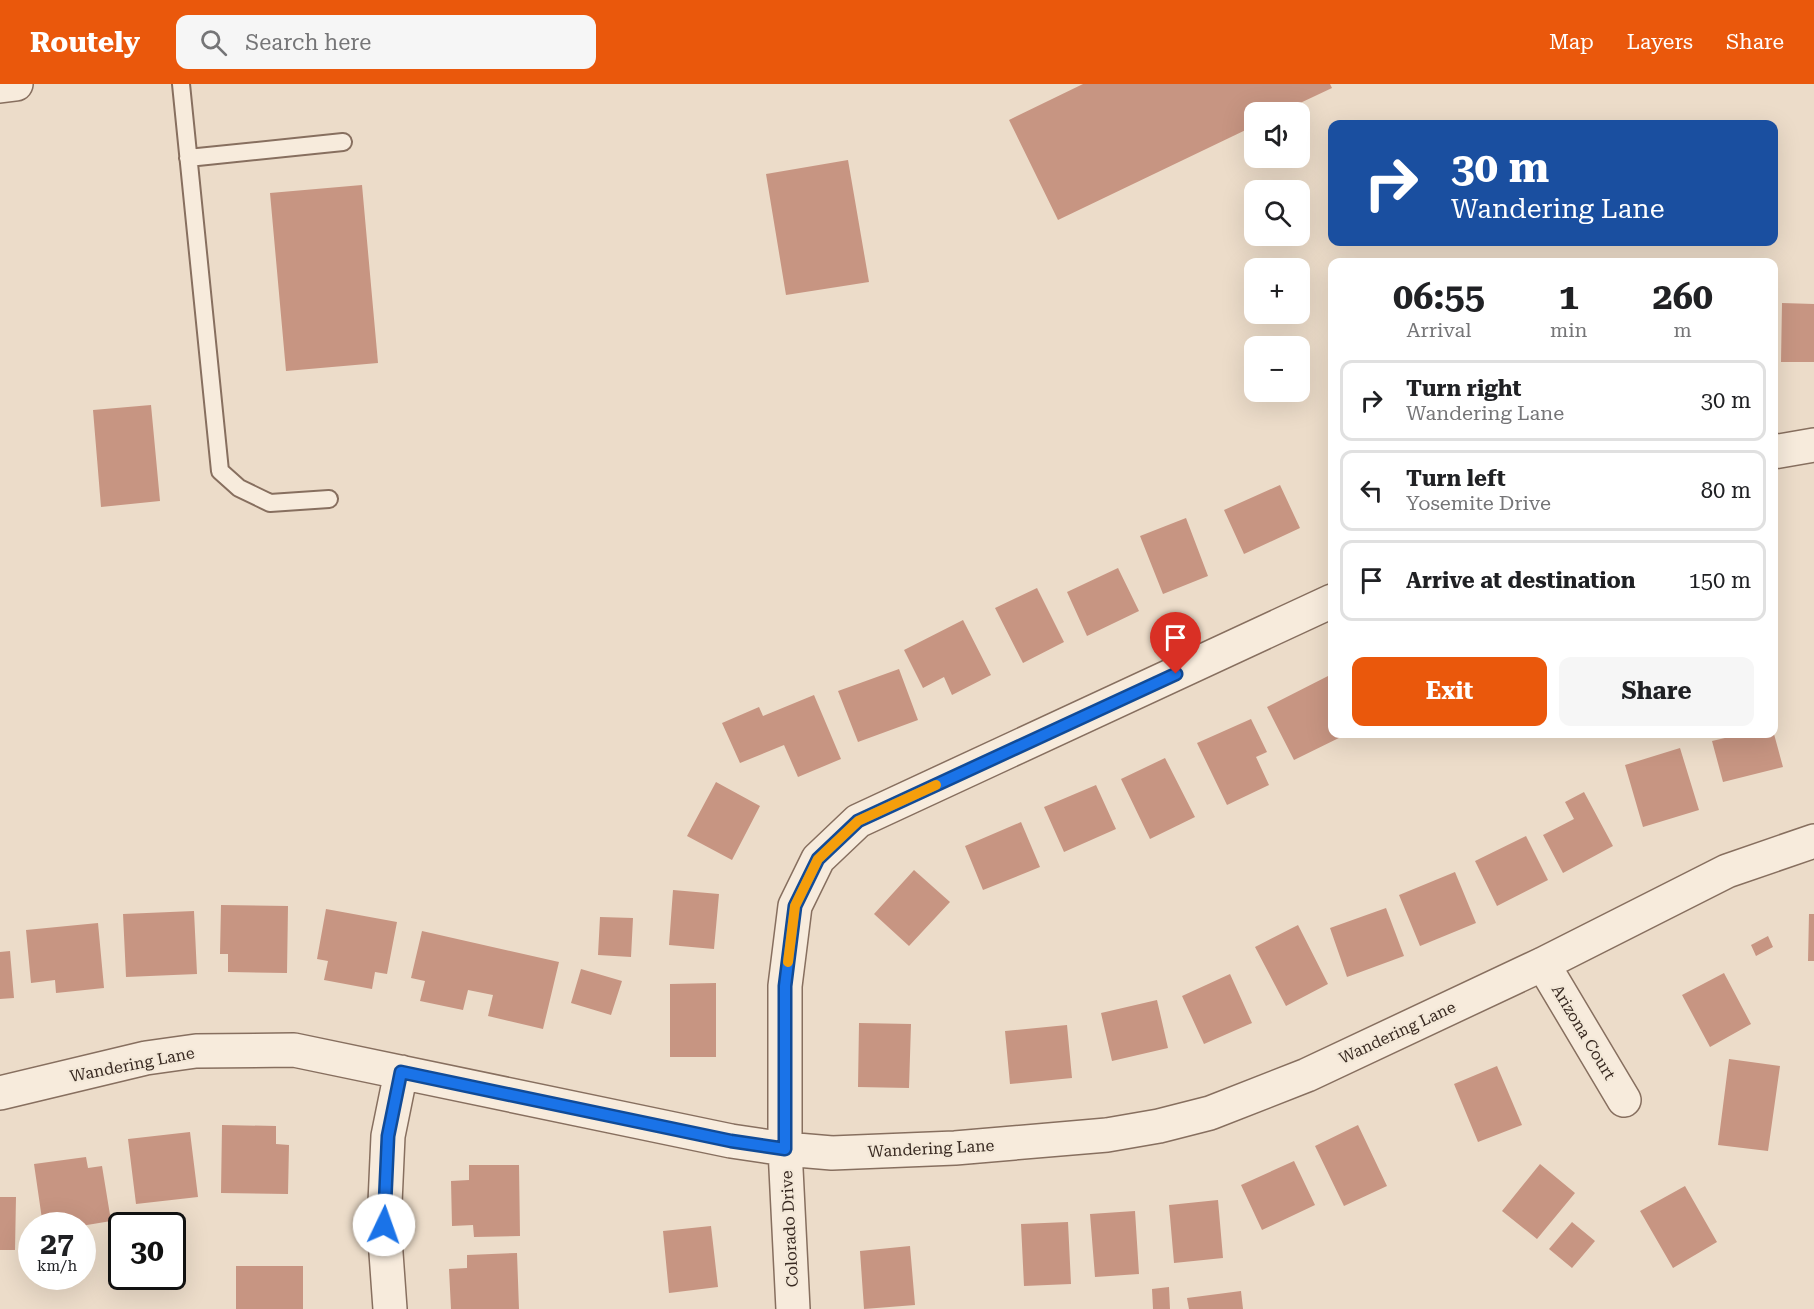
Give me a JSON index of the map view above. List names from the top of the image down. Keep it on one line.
{"streets":{"street":["Wandering Lane","Arizona Court","Colorado Drive"]},"crossings":[["Wandering Lane","Arizona Court"],["Wandering Lane","Colorado Drive"]],"page":{"header":"Routely","search":"Search here","nav":["Map","Layers","Share"],"map_buttons":["+","−"],"turn":["30 m","Wandering Lane"],"eta":["06:55","Arrival","1","min","260","m"],"list":[{"name":"Turn right","note":"Wandering Lane","value":"30 m"},{"name":"Turn left","note":"Yosemite Drive","value":"80 m"},{"name":"Arrive at destination","value":"150 m"}],"buttons":["Exit","Share"],"speed":"27 km/h","limit":"30"}}
